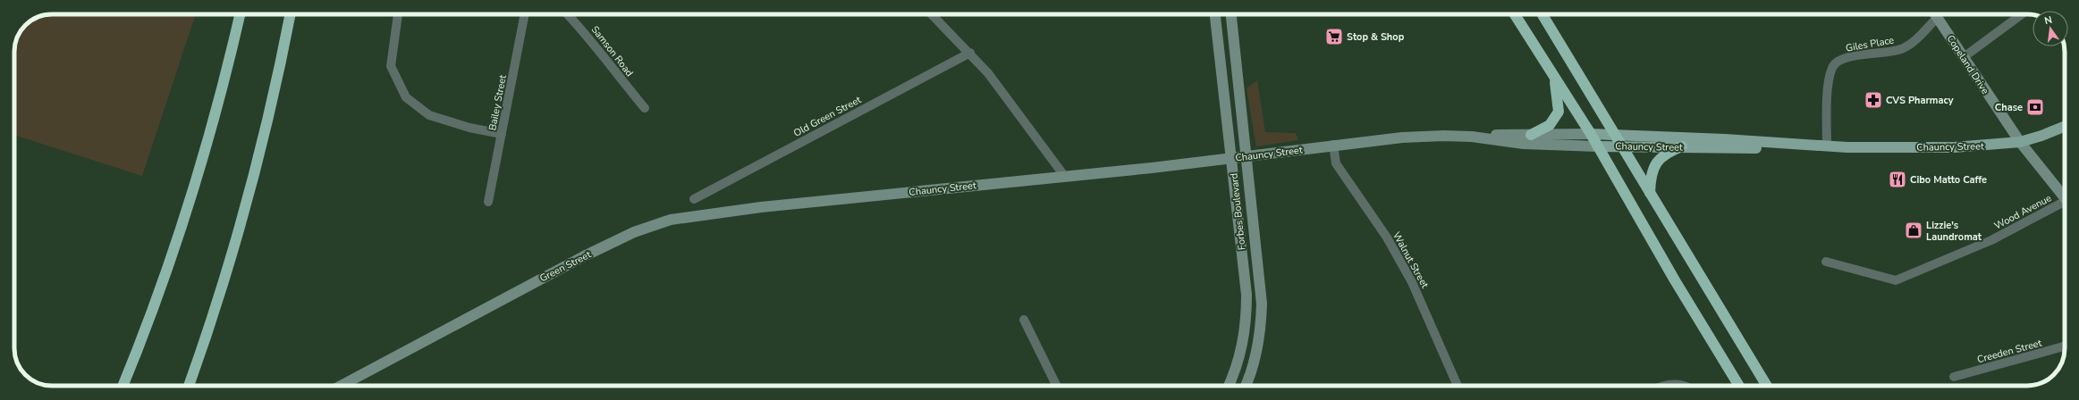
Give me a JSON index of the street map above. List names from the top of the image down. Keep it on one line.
{"streets":{"main road":["Copeland Drive","Chauncy Street","Forbes Boulevard","Green Street"],"street":["Giles Place","Samson Road","Bailey Street","Old Green Street","Wood Avenue","Walnut Street","Creeden Street"]},"crossings":[["Giles Place","Chauncy Street"],["Copeland Drive","Chauncy Street"],["Chauncy Street","Forbes Boulevard"],["Chauncy Street","Walnut Street"],["Chauncy Street","Green Street"]],"places":{"supermarket":["Stop & Shop"],"pharmacy":["CVS Pharmacy"],"bank":["Chase"],"restaurant":["Cibo Matto Caffe"],"shop":["Lizzie's Laundromat"]},"north":"top"}
